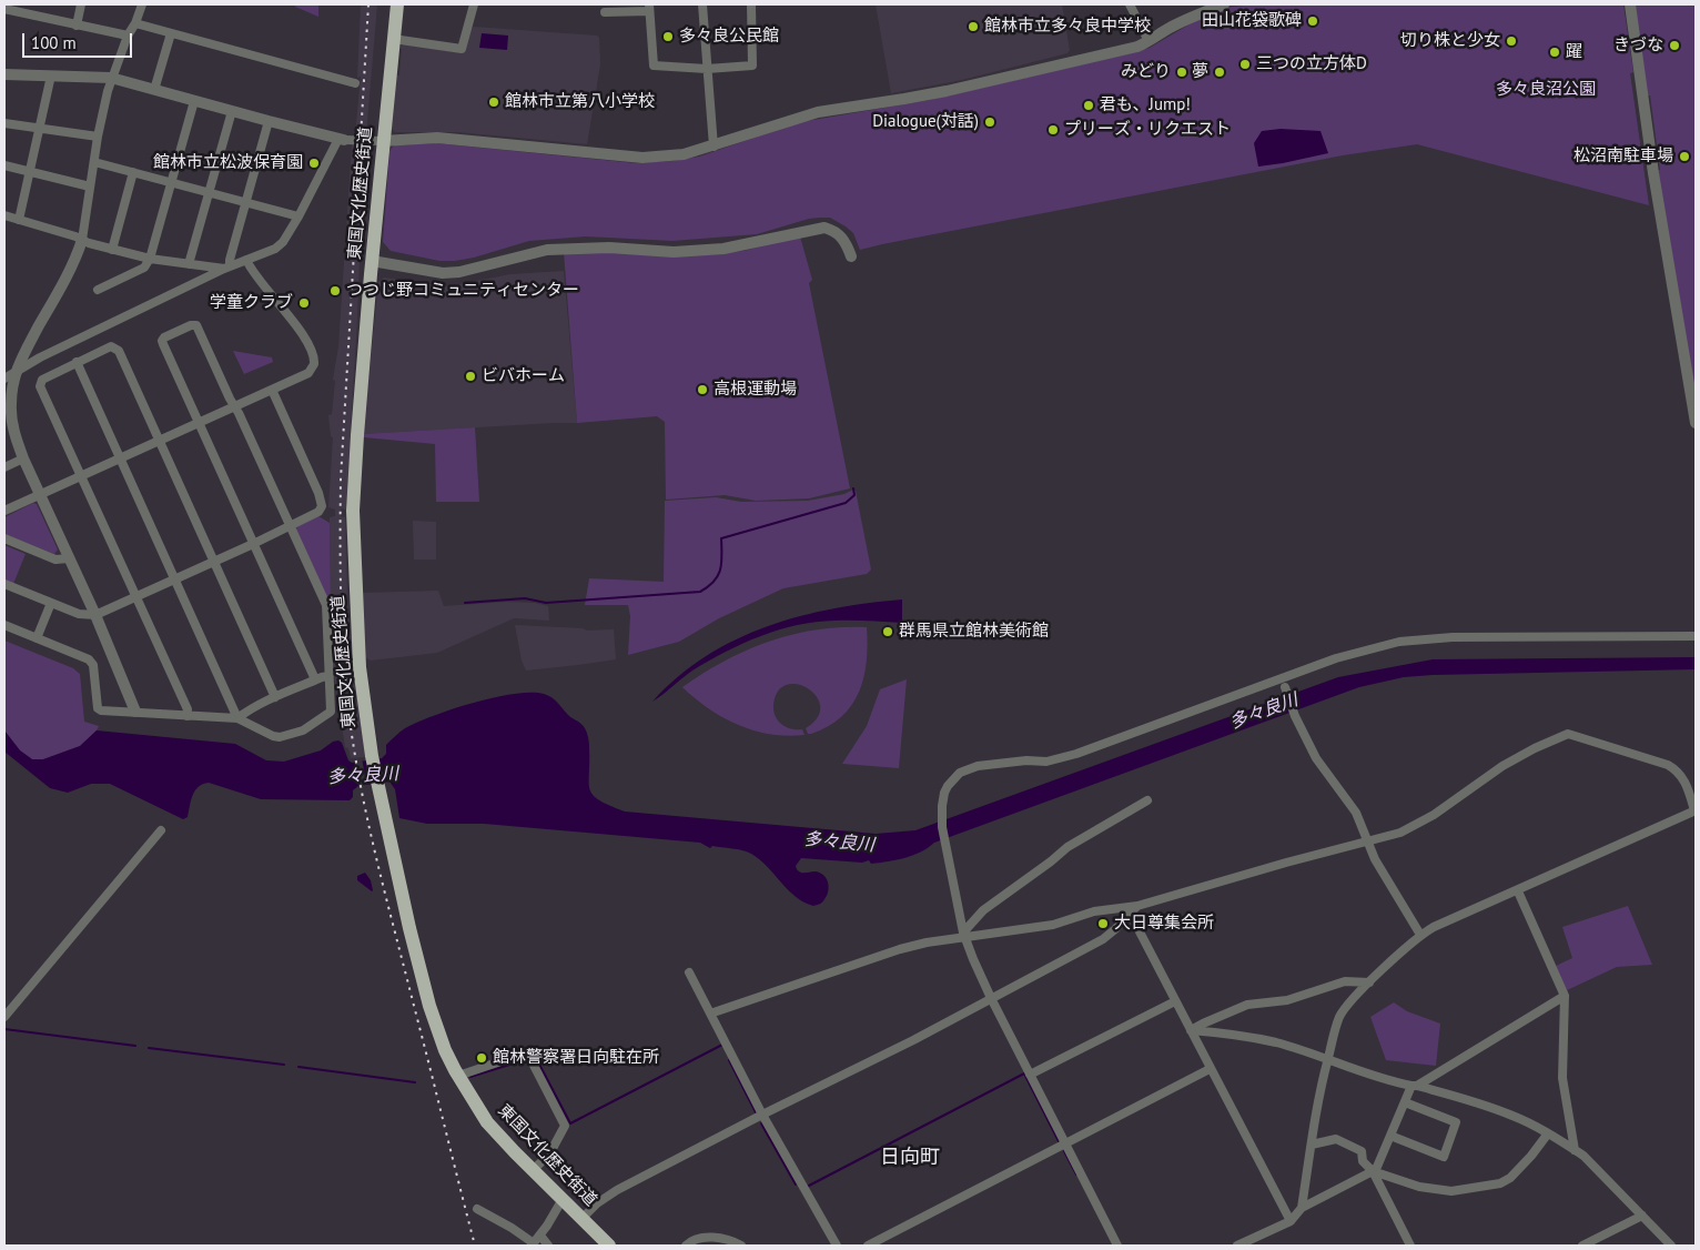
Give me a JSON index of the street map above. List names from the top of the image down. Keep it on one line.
{"streets":{"highway":["東国文化歴史街道"]},"districts":["日向町"],"water":["多々良川"],"parks":["多々良沼公園"],"places":["田山花袋歌碑","館林市立多々良中学校","多々良公民館","切り株と少女","きづな","躍","三つの立方体D","みどり","夢","館林市立第八小学校","君も、Jump!","Dialogue(対話)","プリーズ・リクエスト","松沼南駐車場","館林市立松波保育園","つつじ野コミュニティセンター","学童クラブ","ビバホーム","高根運動場","群馬県立館林美術館","大日尊集会所","館林警察署日向駐在所"],"scale_bar":"100 m"}
